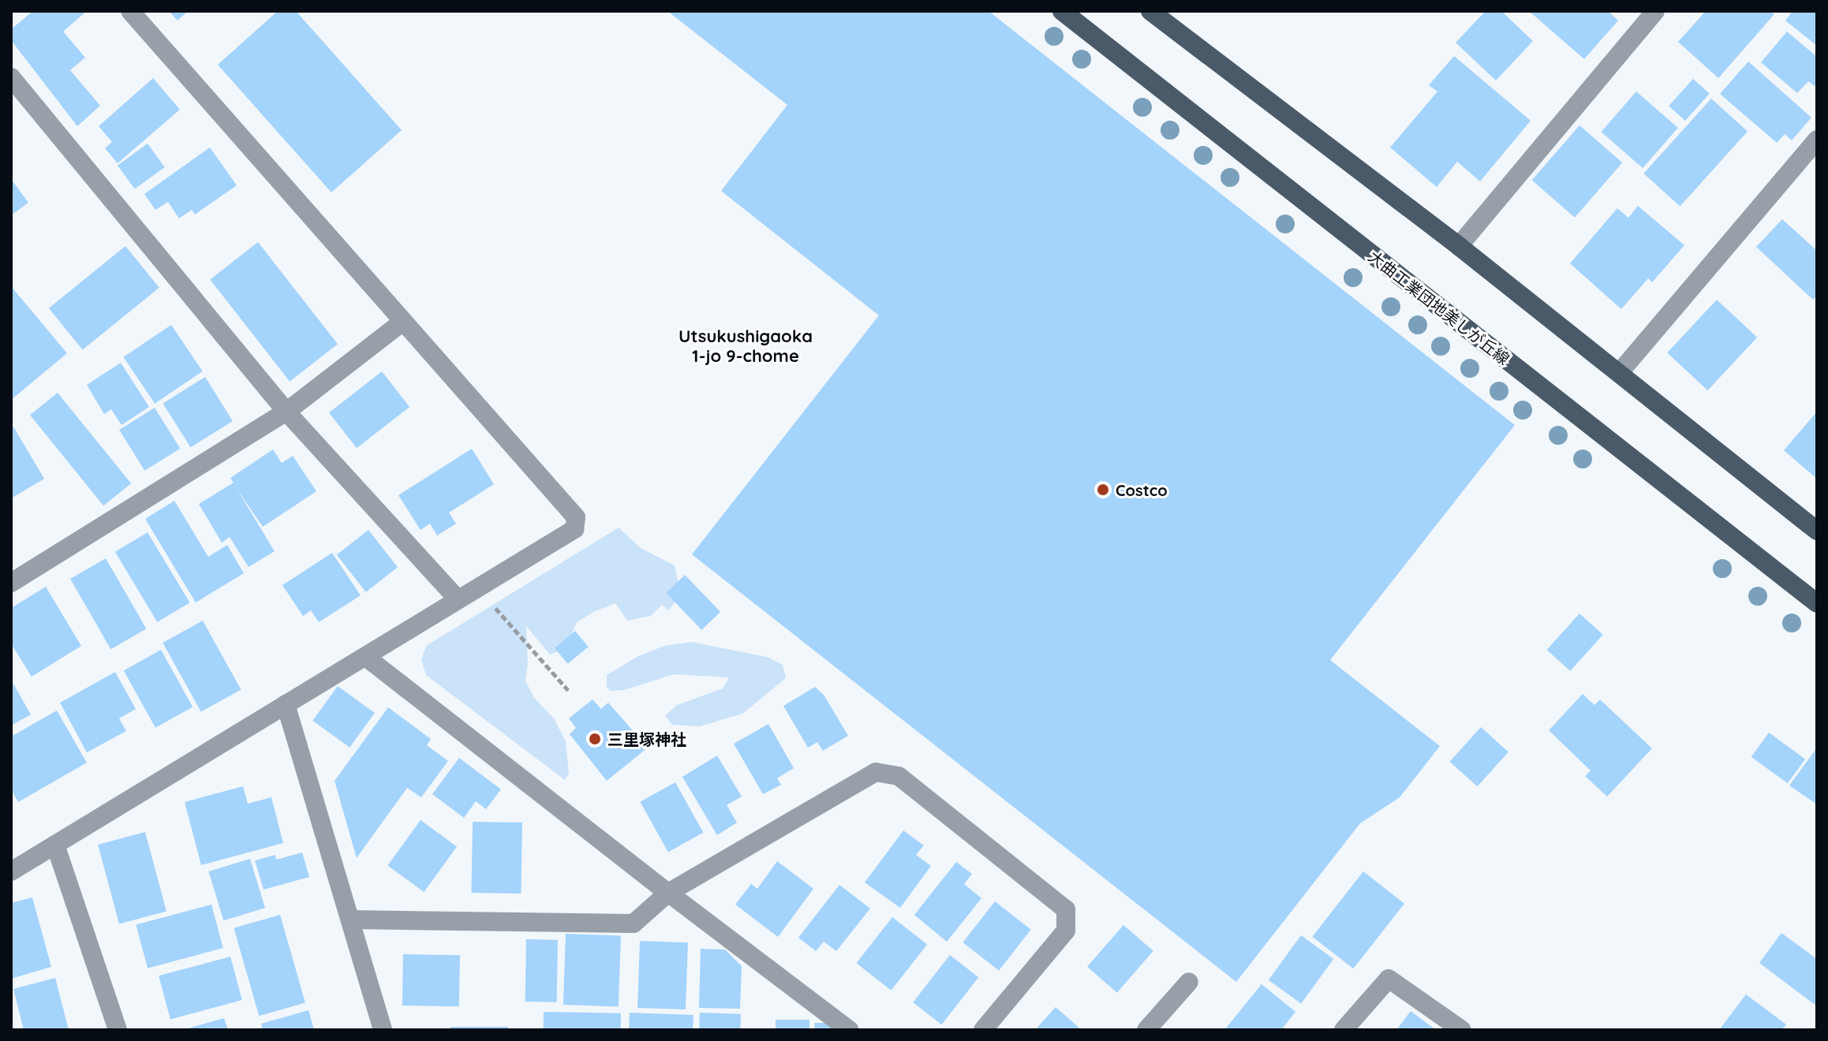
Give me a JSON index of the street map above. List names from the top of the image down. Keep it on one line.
{"streets":{"main road":["大曲工業団地美しが丘線"]},"districts":["Utsukushigaoka 1-jo 9-chome"],"places":["Costco","三里塚神社"]}
